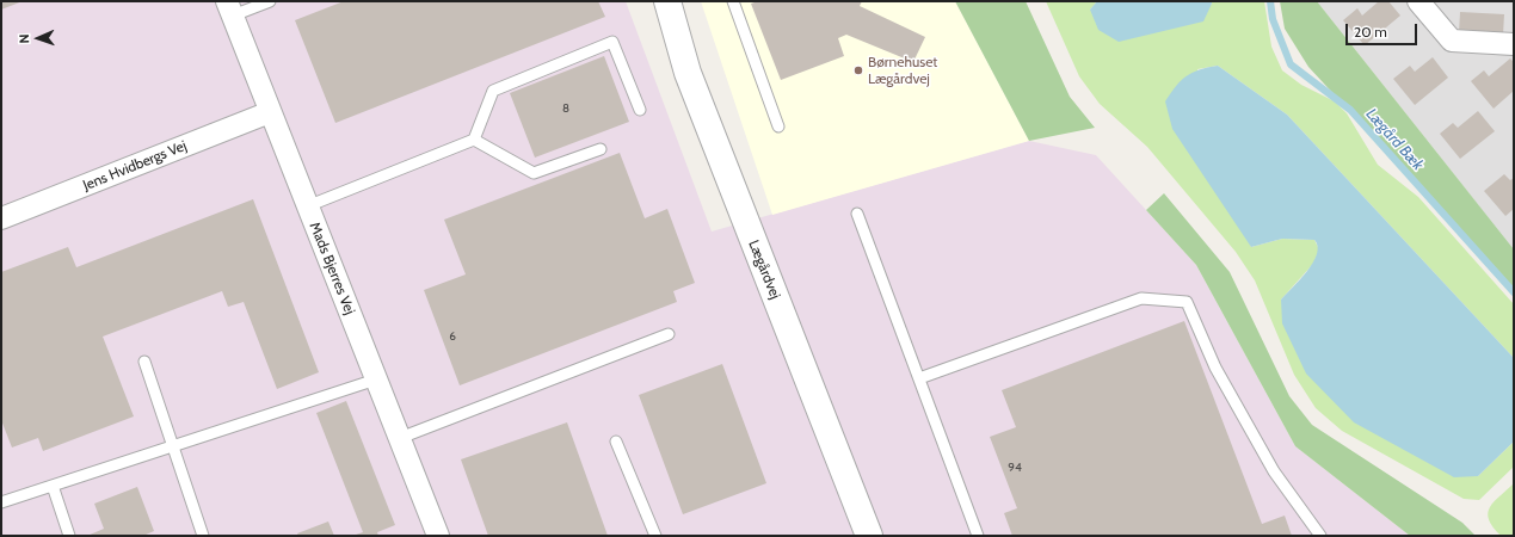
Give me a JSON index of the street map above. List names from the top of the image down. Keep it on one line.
{"streets":{"street":["Jens Hvidbergs Vej","Mads Bjerres Vej","Lægårdvej"]},"crossings":[["Jens Hvidbergs Vej","Mads Bjerres Vej"]],"water":["Lægård Bæk"],"places":["Børnehuset Lægårdvej"],"house_numbers":["8","6","94"],"scale_bar":"20 m","north":"left"}
